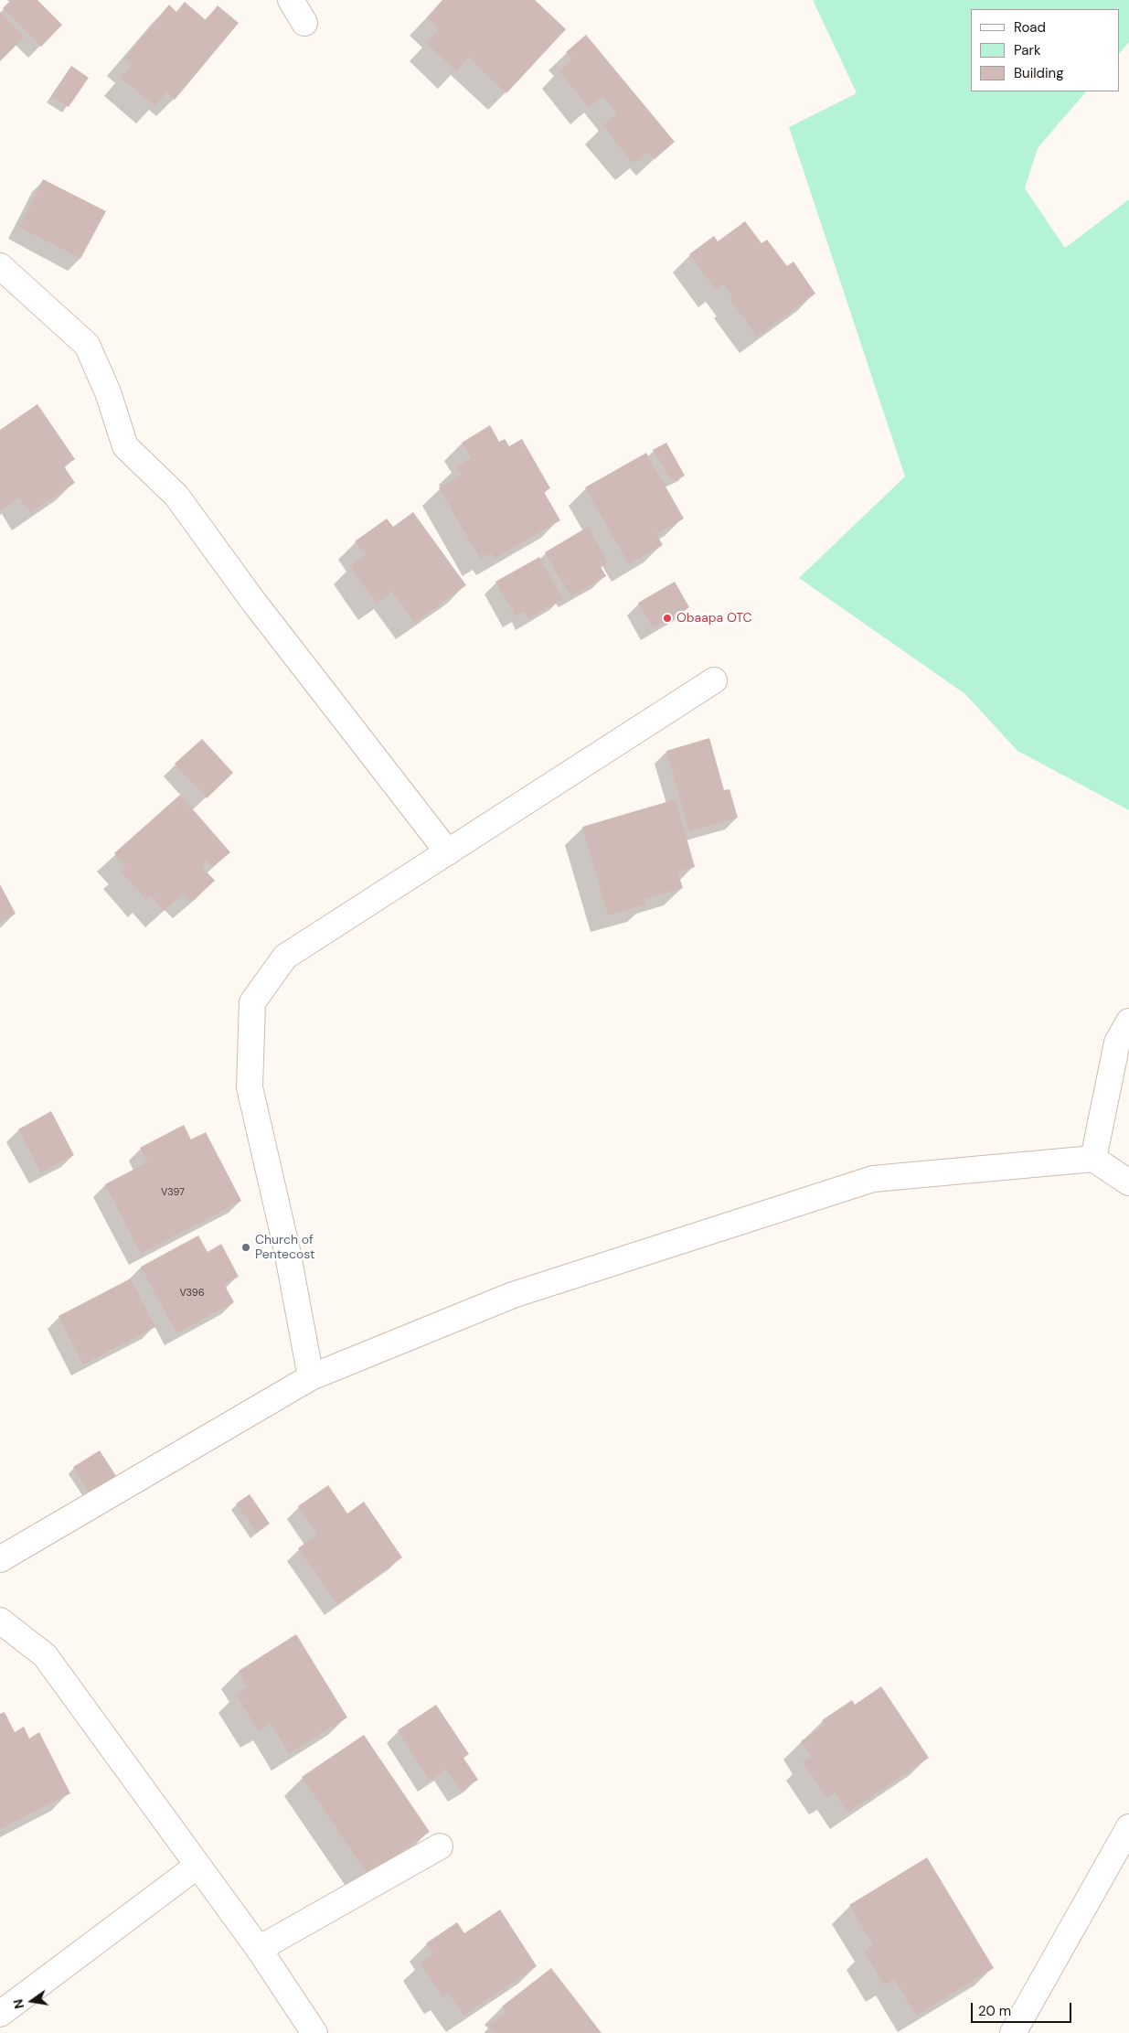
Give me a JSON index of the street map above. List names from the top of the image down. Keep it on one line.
{"places":["Obaapa OTC","Church of Pentecost"],"house_numbers":["V397","V396"],"legend":["Road","Park","Building"],"scale_bar":"20 m","north":"left"}
